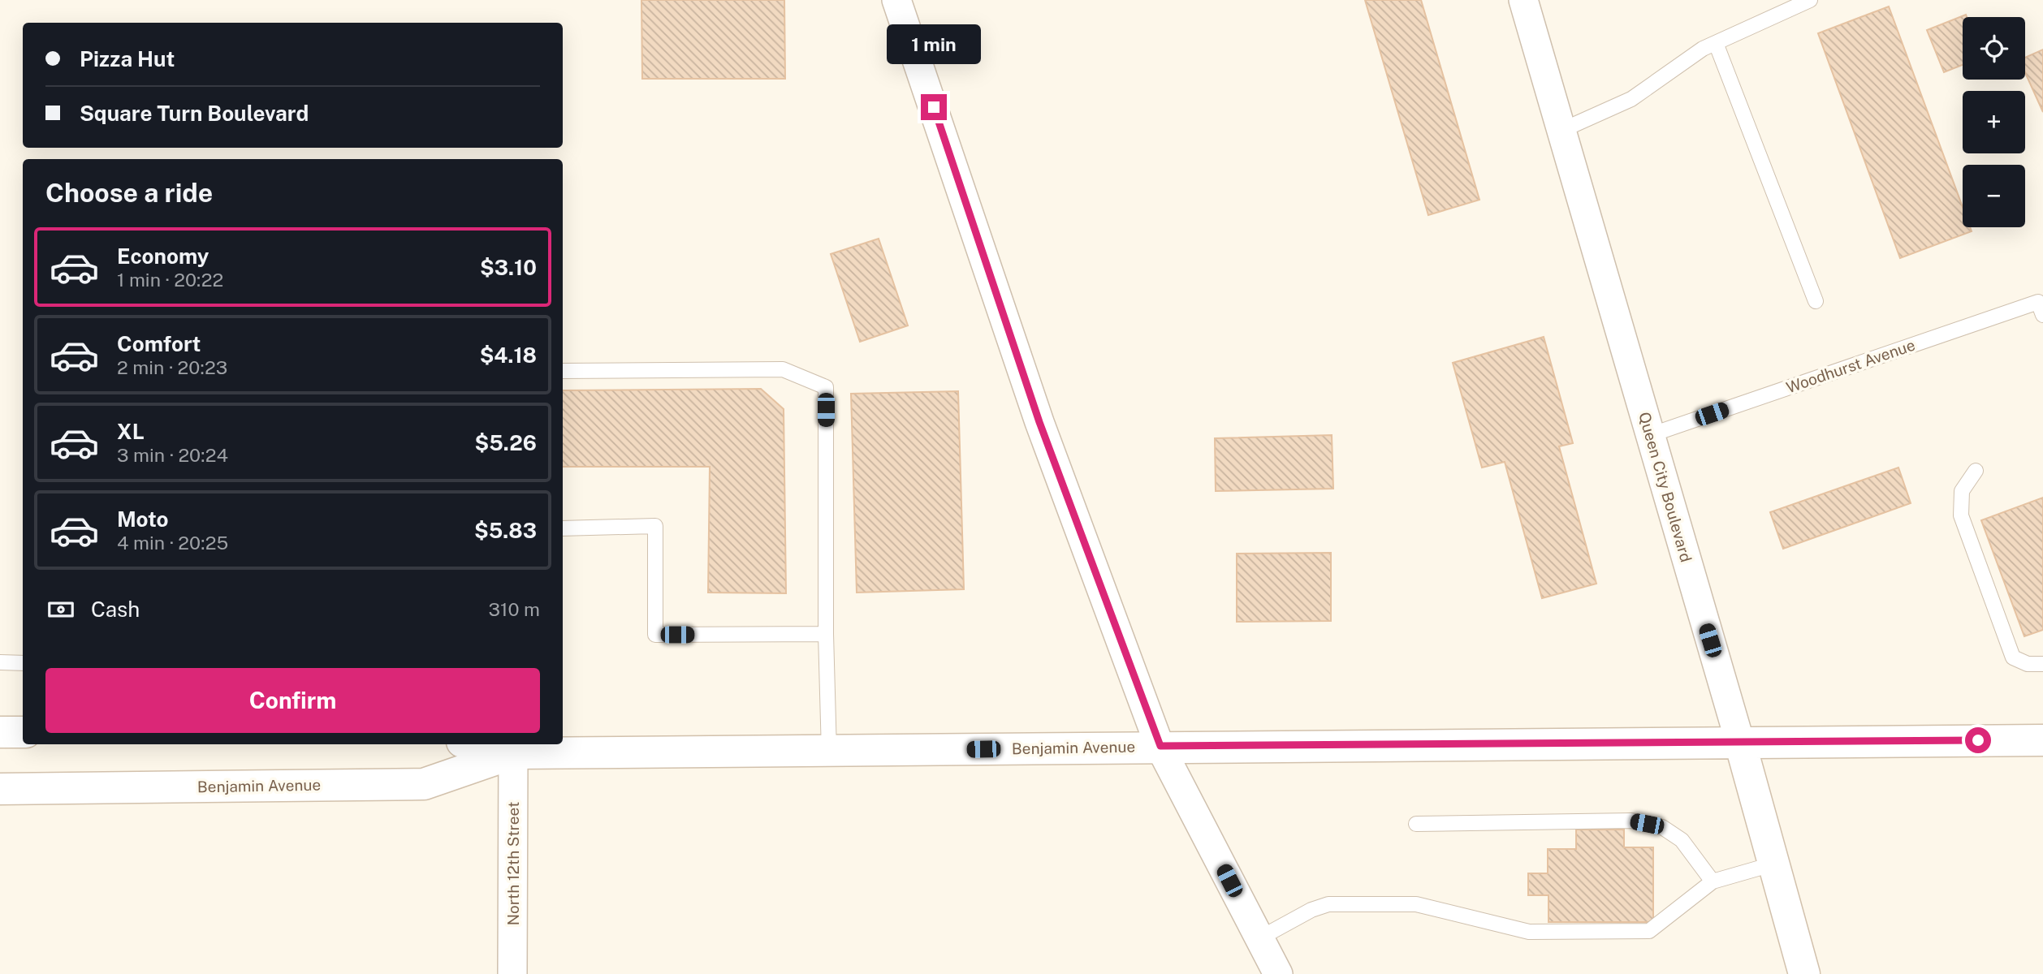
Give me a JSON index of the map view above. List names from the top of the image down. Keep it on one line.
{"streets":{"main road":["Queen City Boulevard","Benjamin Avenue"],"street":["North 12th Street"],"lane":["Woodhurst Avenue"]},"crossings":[["Woodhurst Avenue","Queen City Boulevard"],["Queen City Boulevard","Benjamin Avenue"],["Benjamin Avenue","North 12th Street"]],"page":{"map_buttons":["+","−"],"banner":["Pizza Hut","Square Turn Boulevard"],"bubble":"1 min","heading":"Choose a ride","list":[{"name":"Economy","note":"1 min · 20:22","value":"$3.10"},{"name":"Comfort","note":"2 min · 20:23","value":"$4.18"},{"name":"XL","note":"3 min · 20:24","value":"$5.26"},{"name":"Moto","note":"4 min · 20:25","value":"$5.83"}],"pay":["Cash","310 m"],"buttons":"Confirm"}}
